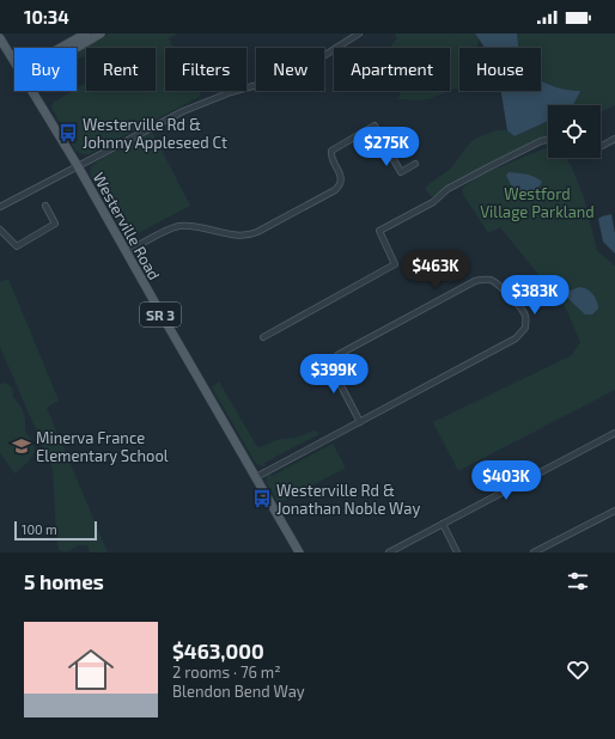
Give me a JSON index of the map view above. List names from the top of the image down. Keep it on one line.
{"streets":{"main road":["Westerville Road","SR 3"]},"parks":["Westford Village Parkland"],"places":{"bus stop":["Westerville Rd & Johnny Appleseed Ct","Westerville Rd & Jonathan Noble Way"],"school or university":["Minerva France Elementary School"]},"scale_bar":"100 m","page":{"status":"10:34","chip":["Buy","Rent","Filters","New","Apartment","House"],"price":["$275K","$463K","$383K","$399K","$403K"],"scale":"100 m","heading":"5 homes","list":[{"name":"$463,000","note":"2 rooms · 76 m² · Blendon Bend Way"}]}}
